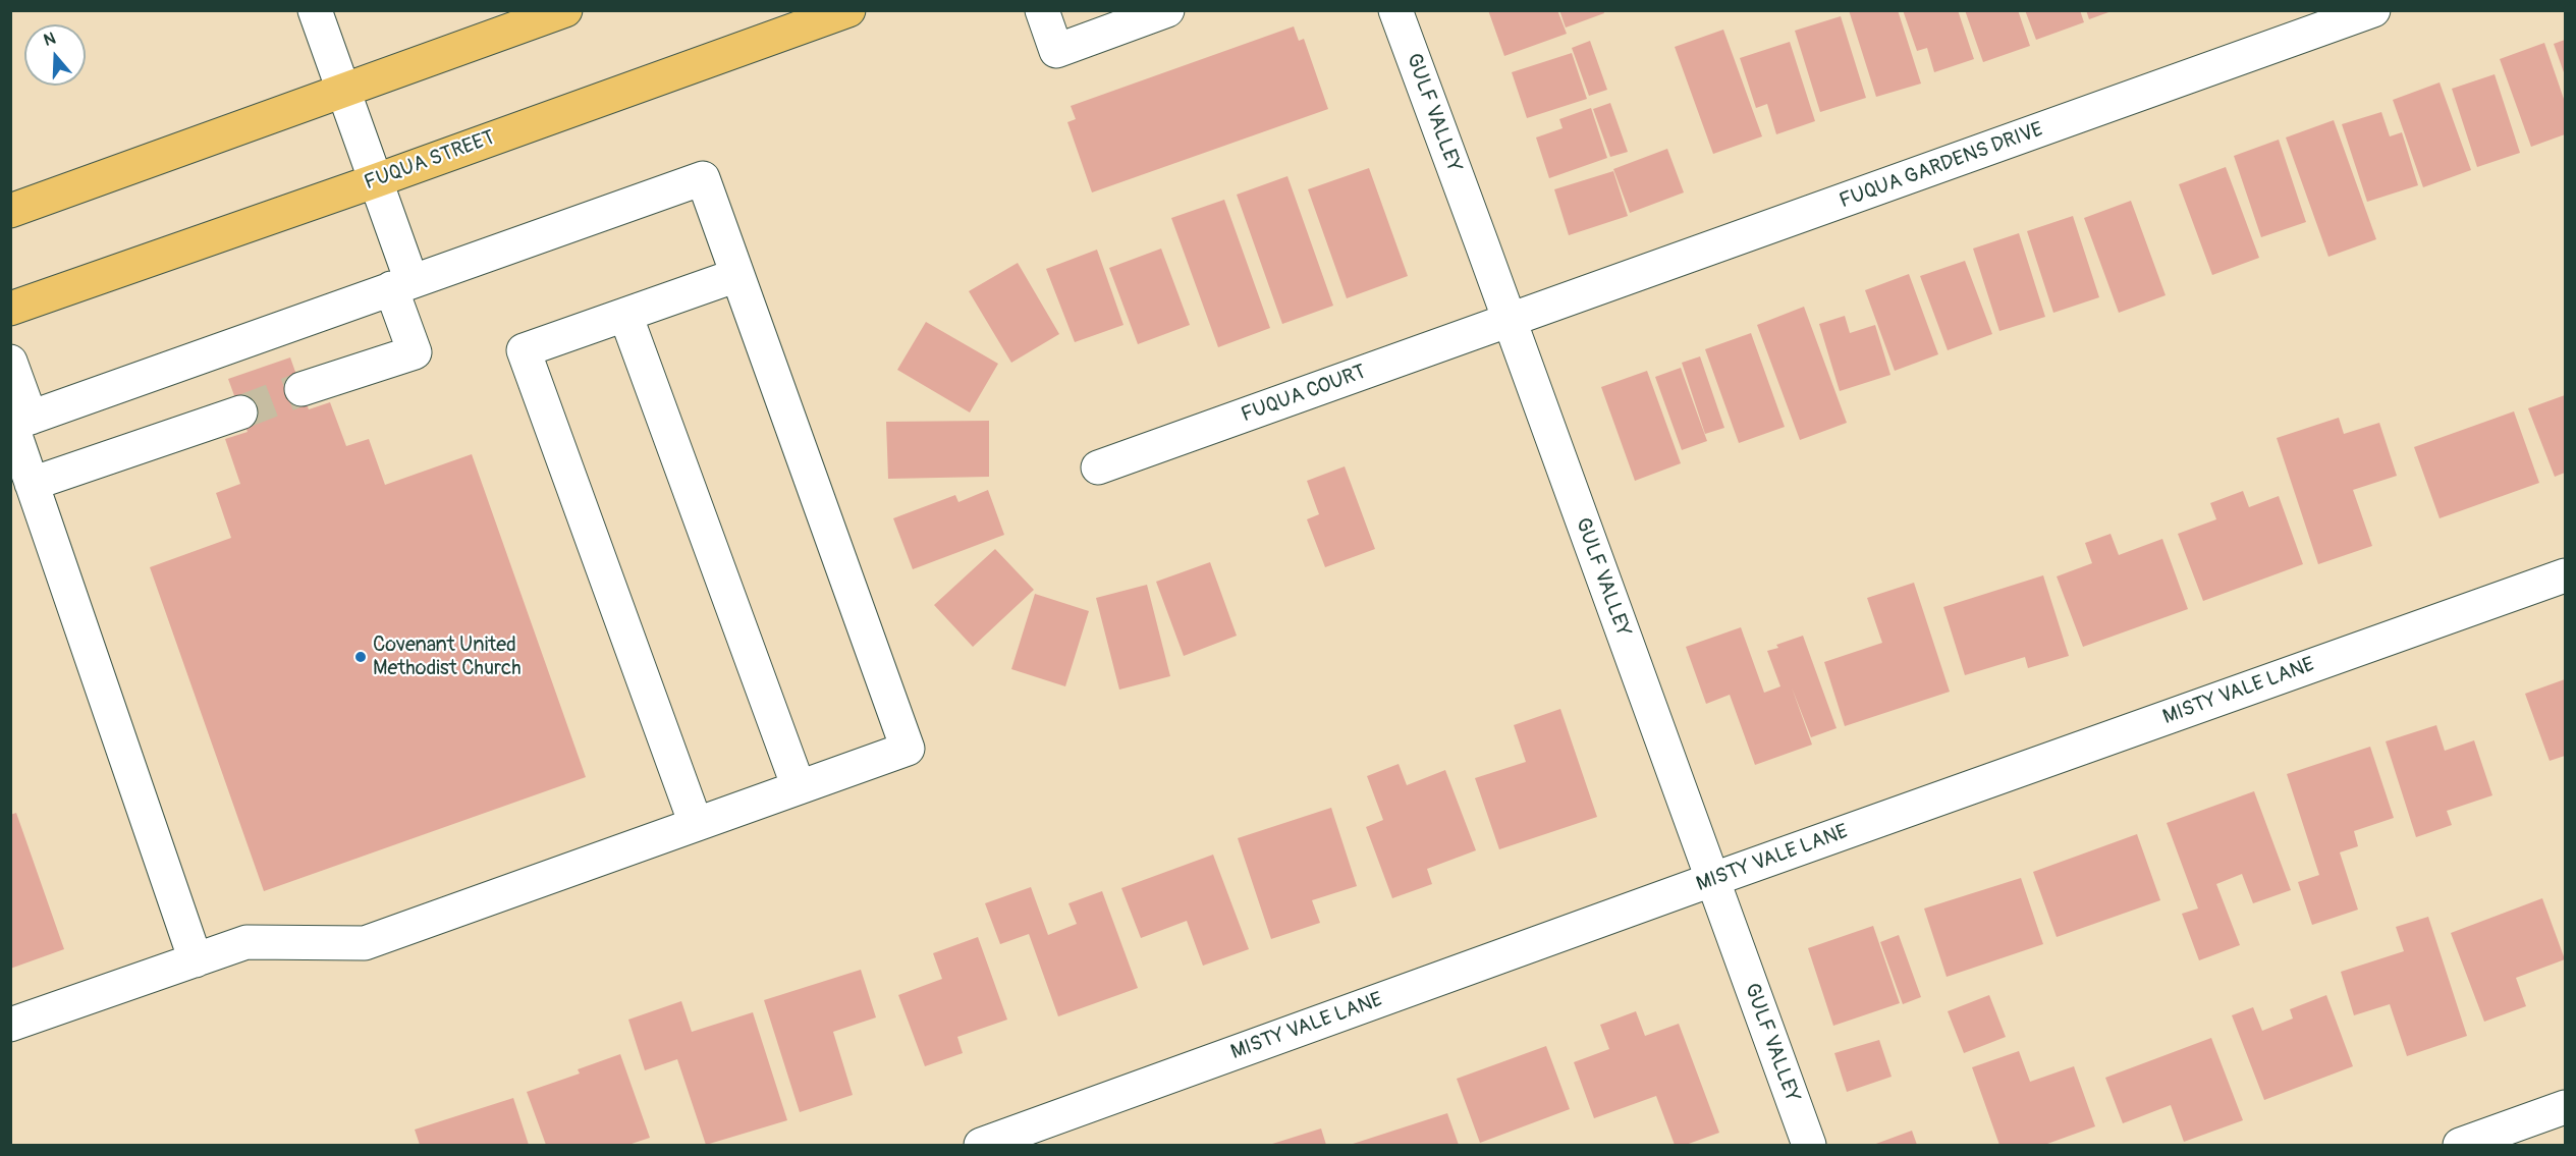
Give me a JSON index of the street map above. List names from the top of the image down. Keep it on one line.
{"streets":{"main road":["FUQUA STREET"],"street":["GULF VALLEY","FUQUA GARDENS DRIVE","FUQUA COURT","MISTY VALE LANE"]},"crossings":[["GULF VALLEY","FUQUA GARDENS DRIVE"],["GULF VALLEY","FUQUA COURT"],["GULF VALLEY","MISTY VALE LANE"],["FUQUA GARDENS DRIVE","FUQUA COURT"]],"places":["Covenant United Methodist Church"],"north":"top"}
